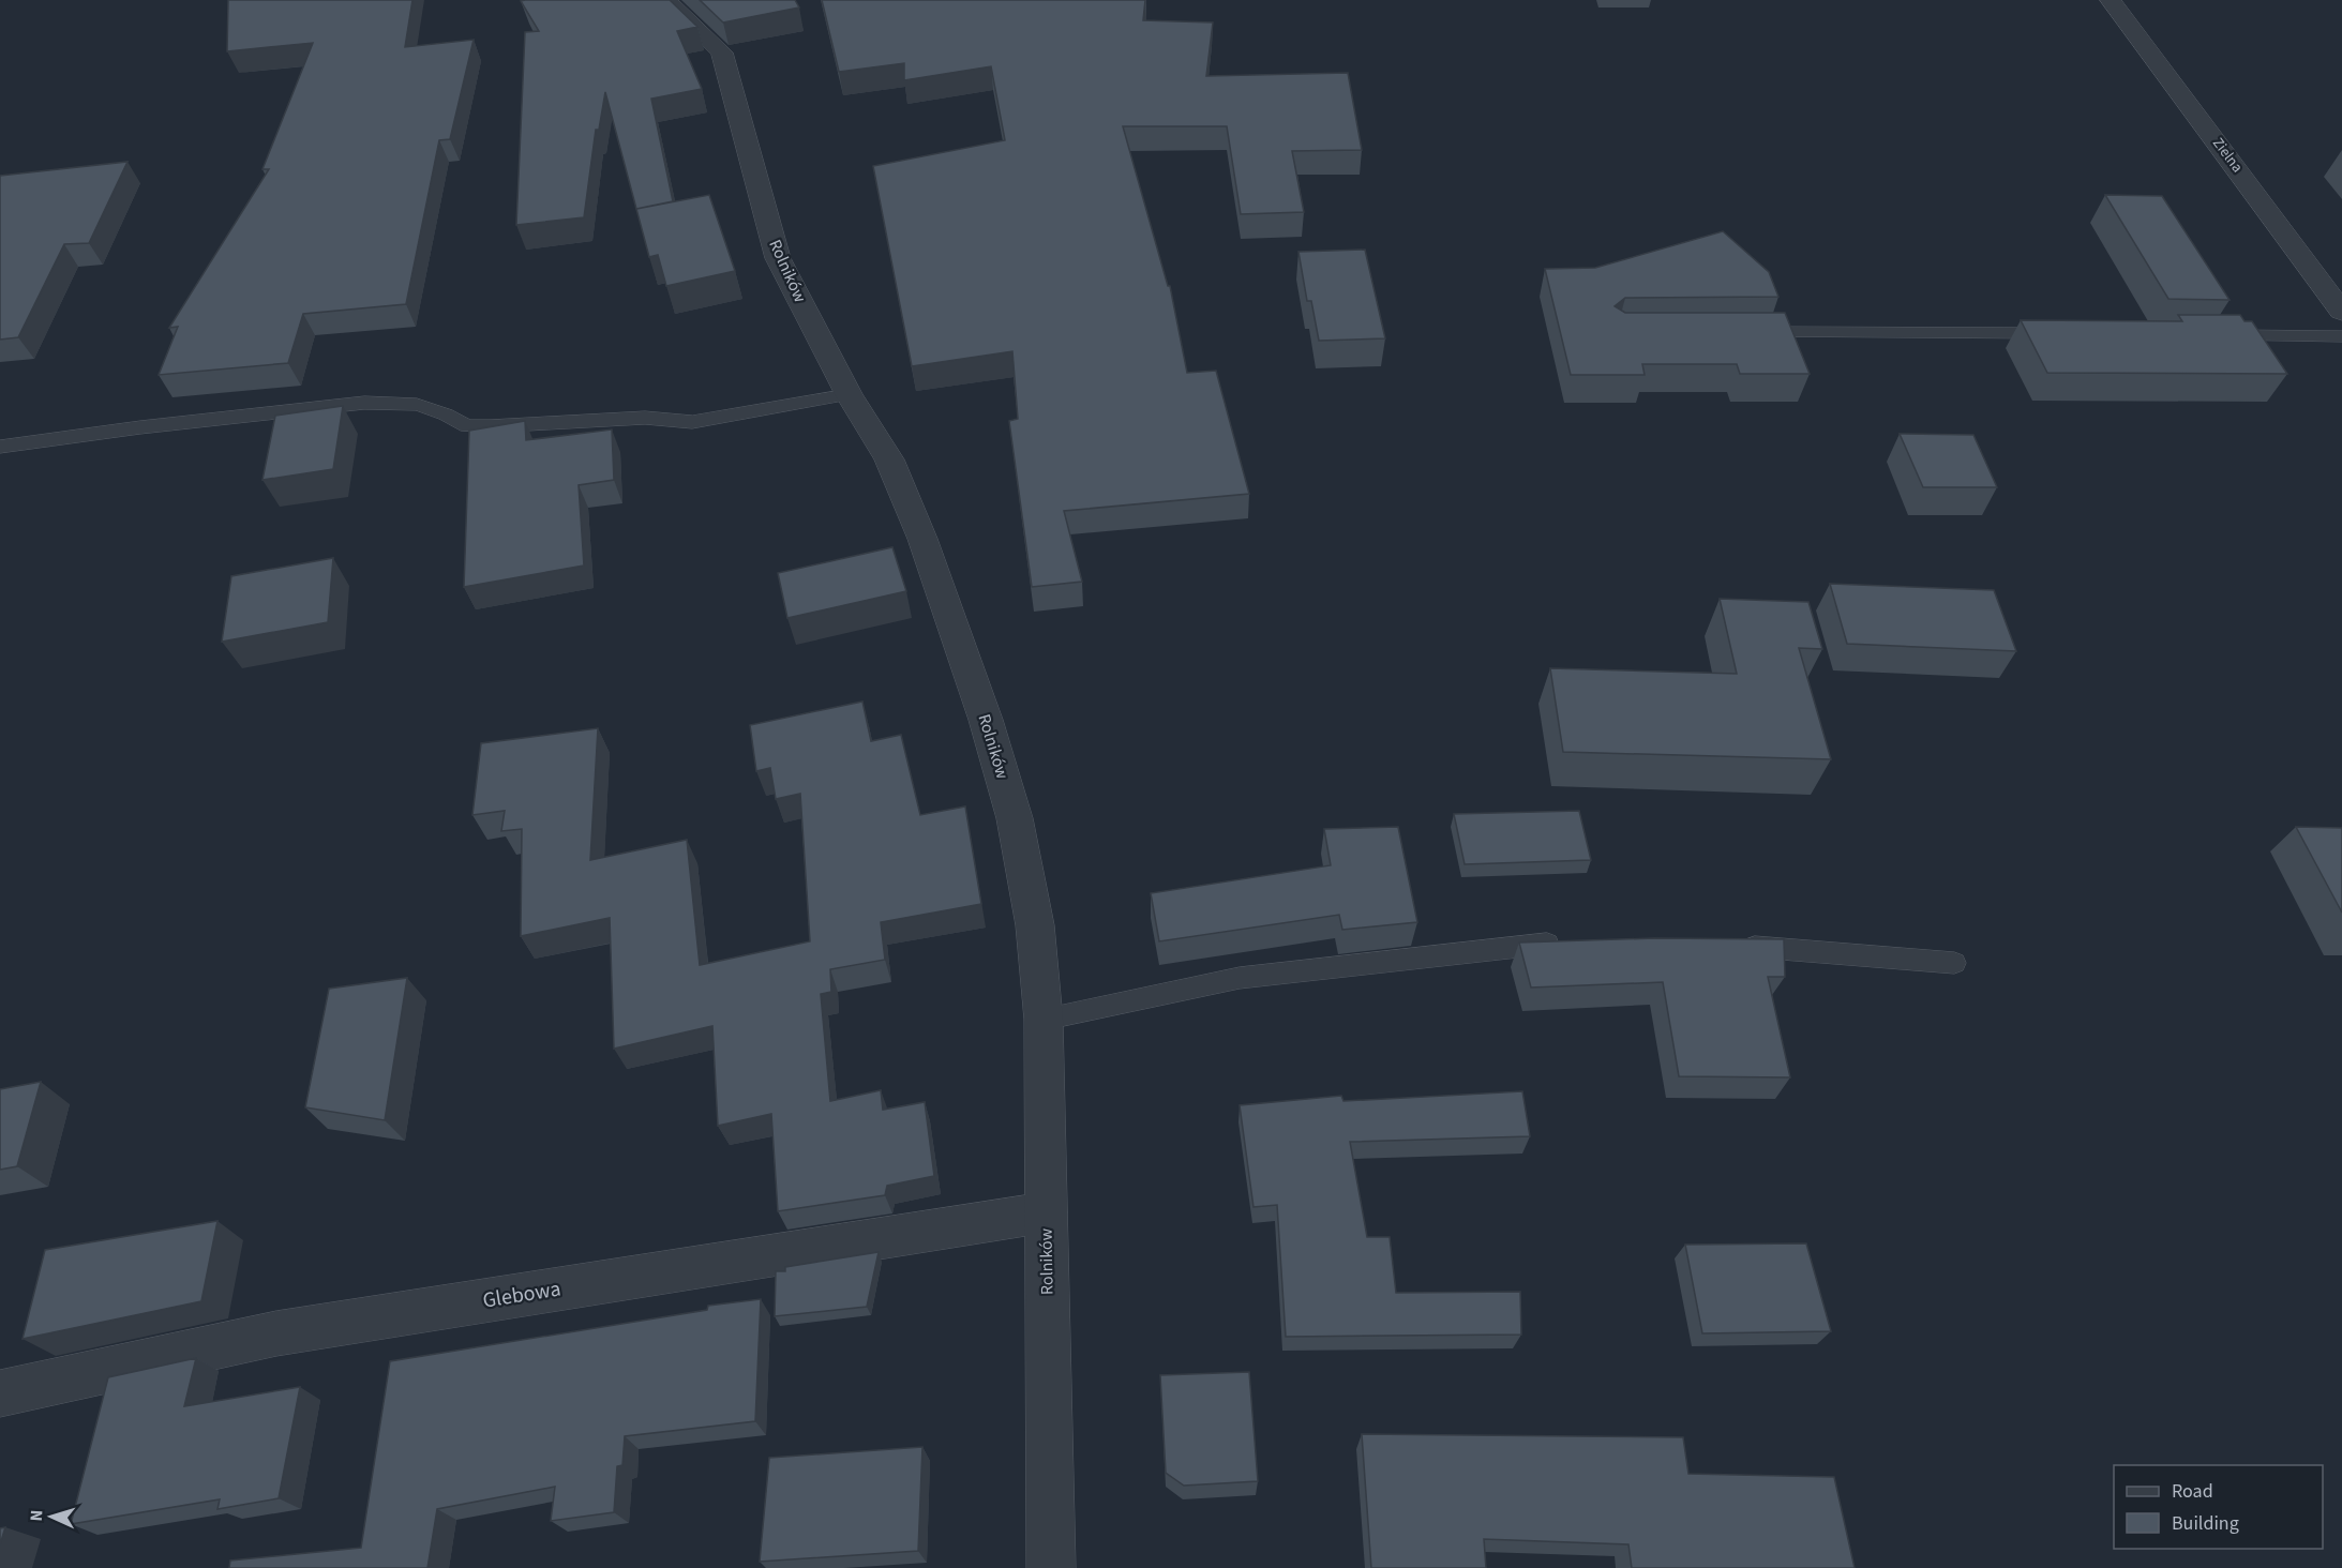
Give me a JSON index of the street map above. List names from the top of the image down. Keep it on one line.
{"streets":{"street":["Zielna","Rolników","Glebowa"]},"crossings":[["Rolników","Glebowa"]],"legend":["Road","Building"],"north":"left"}
